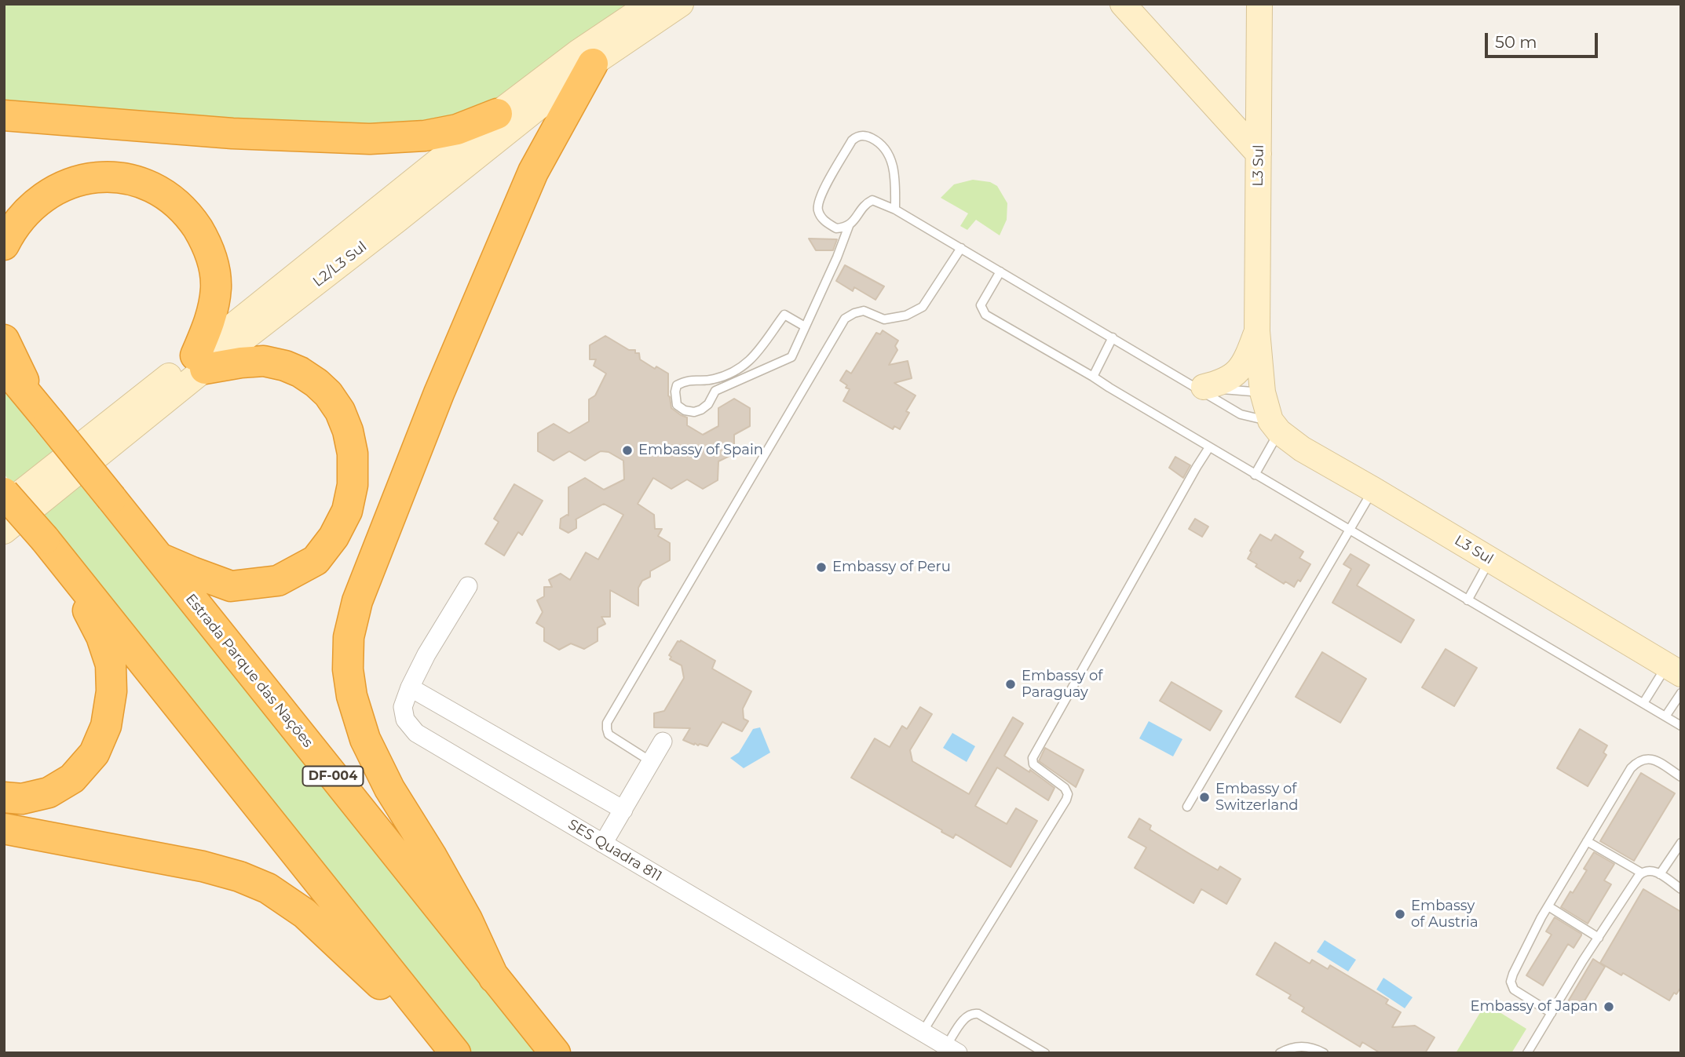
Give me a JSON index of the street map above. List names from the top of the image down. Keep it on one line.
{"streets":{"highway":["Estrada Parque das Nações","DF-004"],"main road":["L3 Sul","L2/L3 Sul"],"street":["SES Quadra 811"]},"places":["Embassy of Spain","Embassy of Peru","Embassy of Paraguay","Embassy of Switzerland","Embassy of Austria","Embassy of Japan"],"scale_bar":"50 m"}
